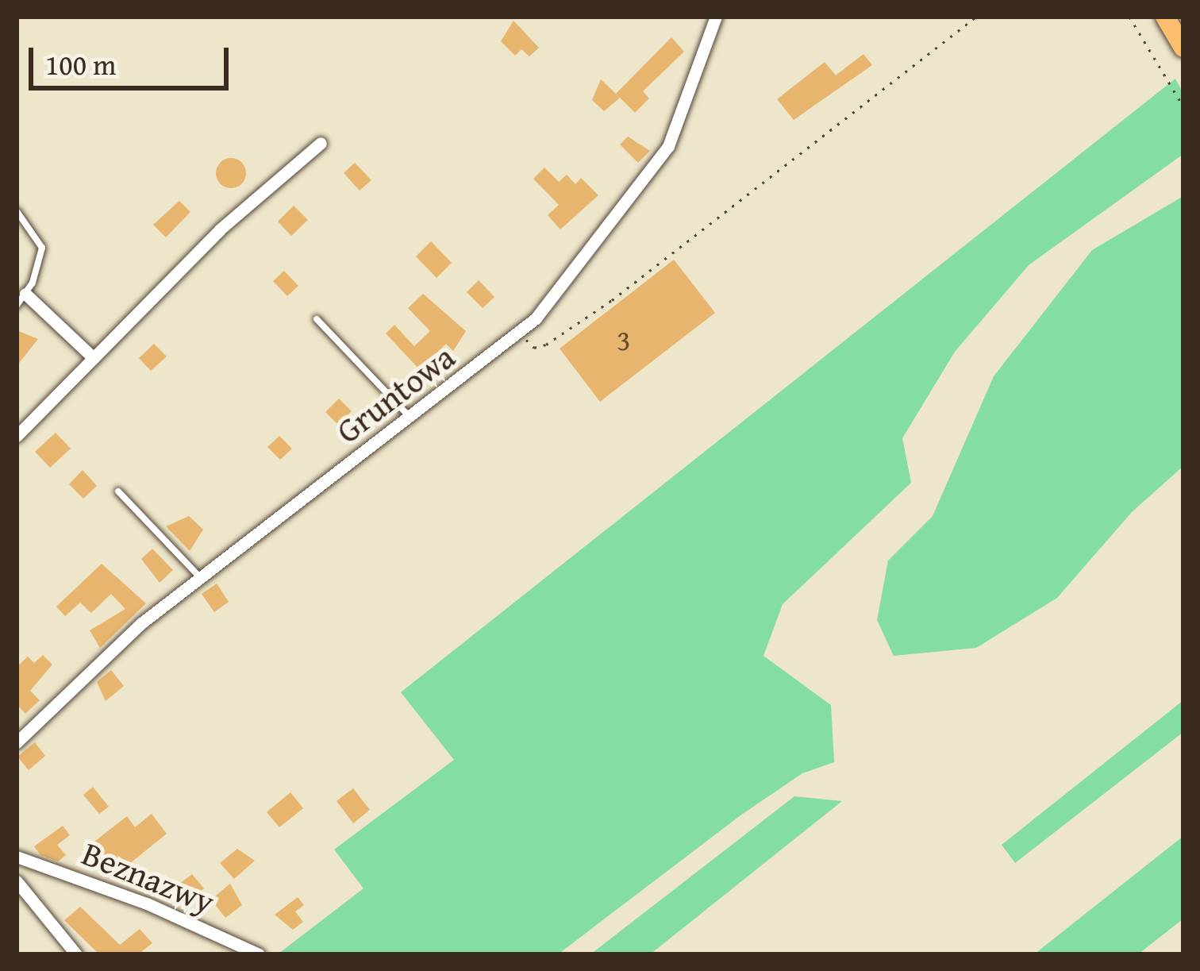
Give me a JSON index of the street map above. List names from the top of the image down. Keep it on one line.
{"streets":{"street":["Gruntowa","Beznazwy"]},"house_numbers":["3"],"scale_bar":"100 m"}
